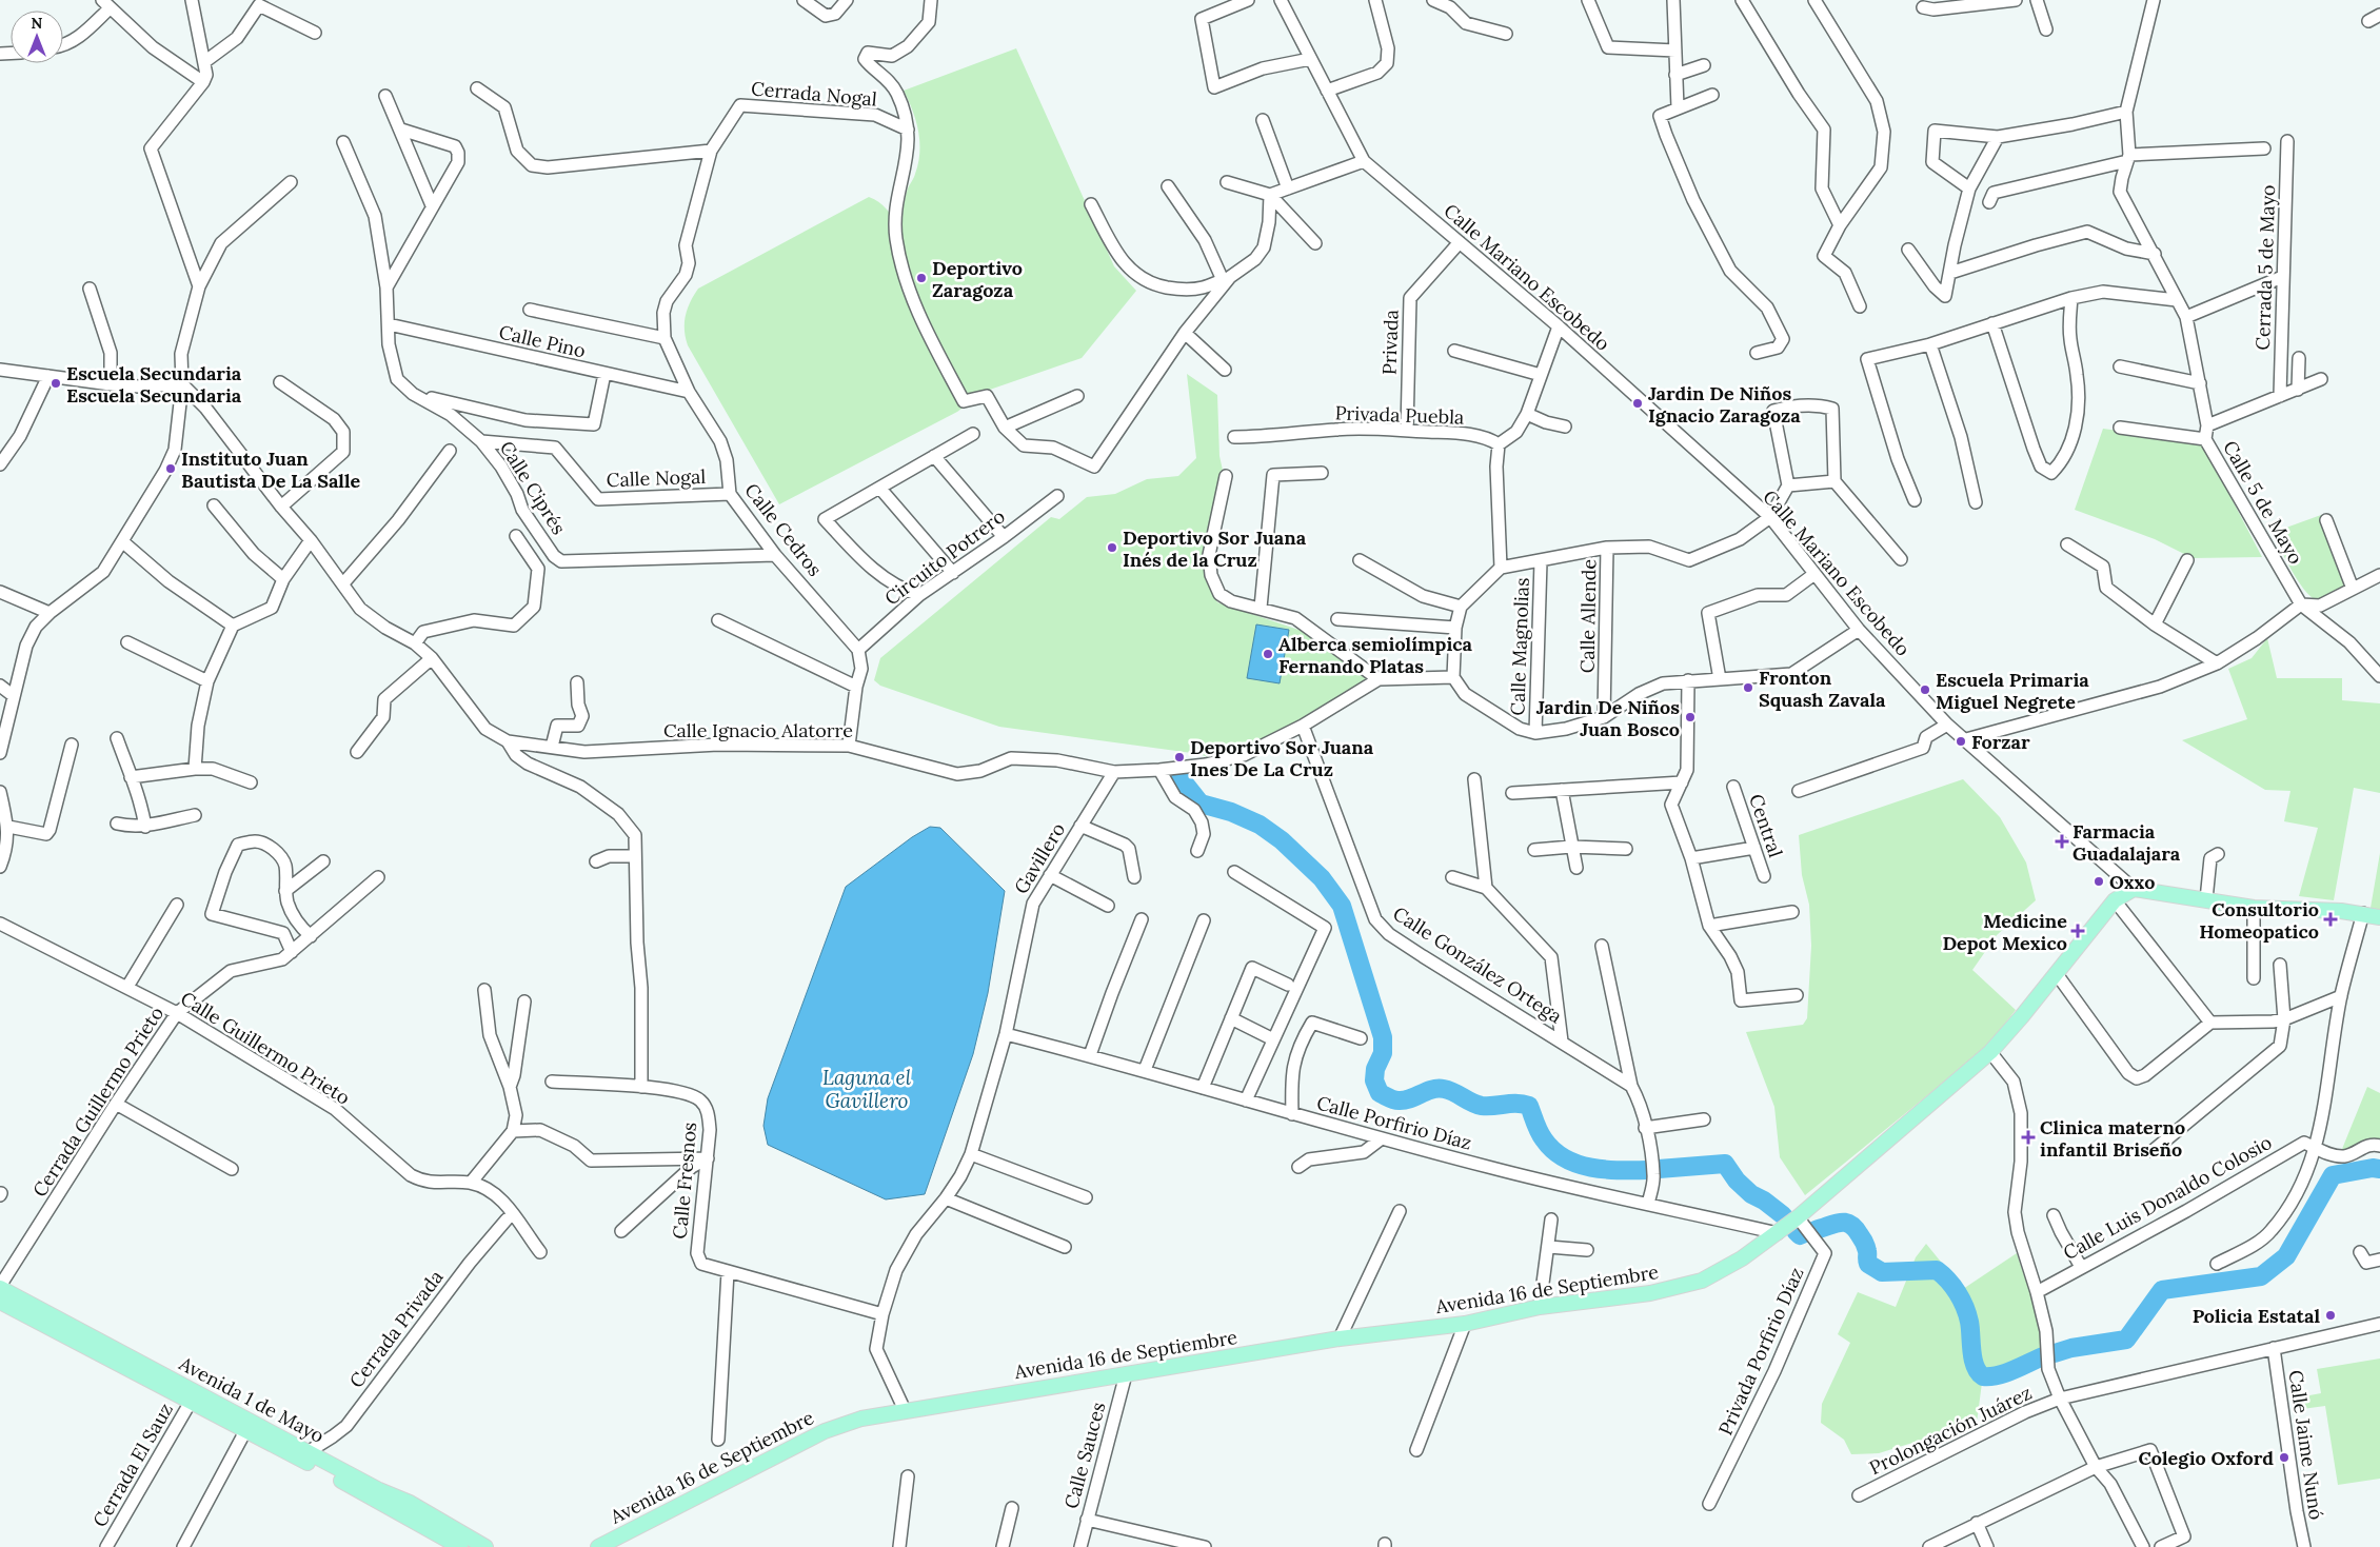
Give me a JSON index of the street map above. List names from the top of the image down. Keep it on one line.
{"streets":{"main road":["Avenida 16 de Septiembre","Avenida 1 de Mayo"],"street":["Cerrada Nogal","Cerrada 5 de Mayo","Calle Mariano Escobedo","Calle Pino","Privada","Privada Puebla","Calle Nogal","Calle Ciprés","Calle 5 de Mayo","Calle Cedros","Circuito Potrero","Calle Allende","Calle Magnolias","Calle Ignacio Alatorre","Central","Gavillero","Calle González Ortega","Calle Guillermo Prieto","Cerrada Guillermo Prieto","Calle Porfirio Díaz","Calle Fresnos","Calle Luis Donaldo Colosio","Cerrada Privada","Privada Porfirio Díaz","Prolongación Juárez","Calle Jaime Nunó","Calle Sauces","Cerrada El Sauz"]},"crossings":[["Cerrada Nogal","Calle Pino"],["Cerrada Nogal","Calle Cedros"],["Calle Mariano Escobedo","Privada"],["Calle Mariano Escobedo","Avenida 16 de Septiembre"],["Calle Pino","Calle Ciprés"],["Calle Pino","Calle Cedros"],["Privada","Privada Puebla"],["Calle Nogal","Calle Ciprés"],["Calle Nogal","Calle Cedros"],["Calle Ciprés","Calle Cedros"],["Calle Cedros","Circuito Potrero"],["Calle Ignacio Alatorre","Gavillero"],["Calle Ignacio Alatorre","Calle González Ortega"],["Gavillero","Calle Porfirio Díaz"],["Gavillero","Calle Fresnos"],["Gavillero","Avenida 16 de Septiembre"],["Calle Guillermo Prieto","Cerrada Guillermo Prieto"],["Cerrada Guillermo Prieto","Avenida 1 de Mayo"],["Calle Porfirio Díaz","Avenida 16 de Septiembre"],["Avenida 16 de Septiembre","Privada Porfirio Díaz"],["Avenida 16 de Septiembre","Calle Sauces"],["Cerrada Privada","Avenida 1 de Mayo"],["Avenida 1 de Mayo","Cerrada El Sauz"],["Prolongación Juárez","Calle Jaime Nunó"]],"water":["Laguna el Gavillero"],"places":{"other":["Deportivo Zaragoza","Escuela Secundaria Escuela Secundaria","Jardin De Niños Ignacio Zaragoza","Instituto Juan Bautista De La Salle","Deportivo Sor Juana Inés de la Cruz","Alberca semiolímpica Fernando Platas","Fronton Squash Zavala","Escuela Primaria Miguel Negrete","Jardin De Niños Juan Bosco","Forzar","Deportivo Sor Juana Ines De La Cruz","Oxxo","Policia Estatal","Colegio Oxford"],"health":["Farmacia Guadalajara","Consultorio Homeopatico","Medicine Depot Mexico","Clinica materno infantil Briseño"]},"north":"top"}
